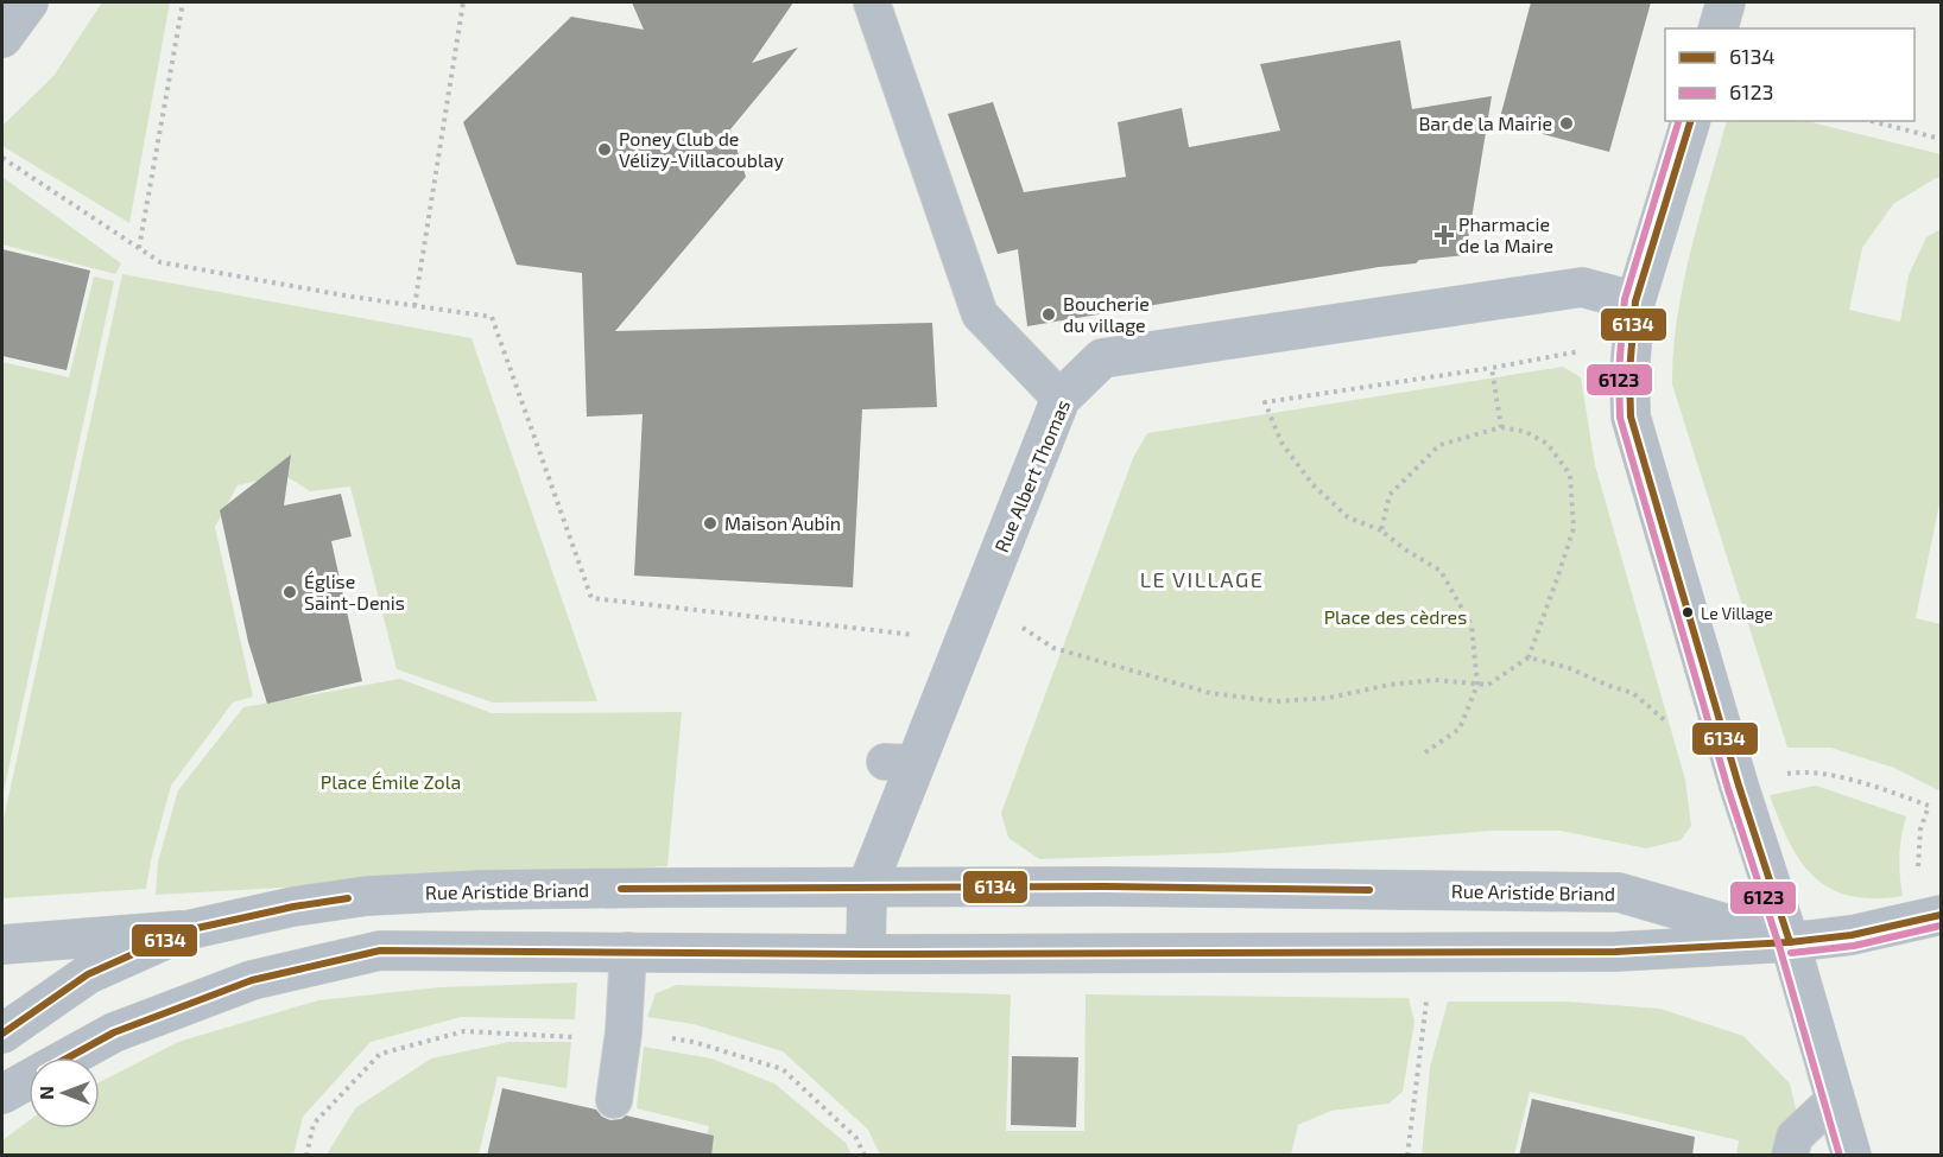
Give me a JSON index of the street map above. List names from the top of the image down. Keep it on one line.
{"streets":{"street":["Rue Albert Thomas","Rue Aristide Briand"]},"crossings":[["Rue Albert Thomas","Rue Aristide Briand"]],"districts":["LE VILLAGE"],"parks":["Place des cèdres","Place Émile Zola"],"places":{"other":["Bar de la Mairie","Poney Club de Vélizy-Villacoublay","Boucherie du village","Maison Aubin","Église Saint-Denis","Le Village"],"health":["Pharmacie de la Maire"]},"lines":["transit line 6134","transit line 6123"],"legend":["6134","6123"],"north":"left"}
